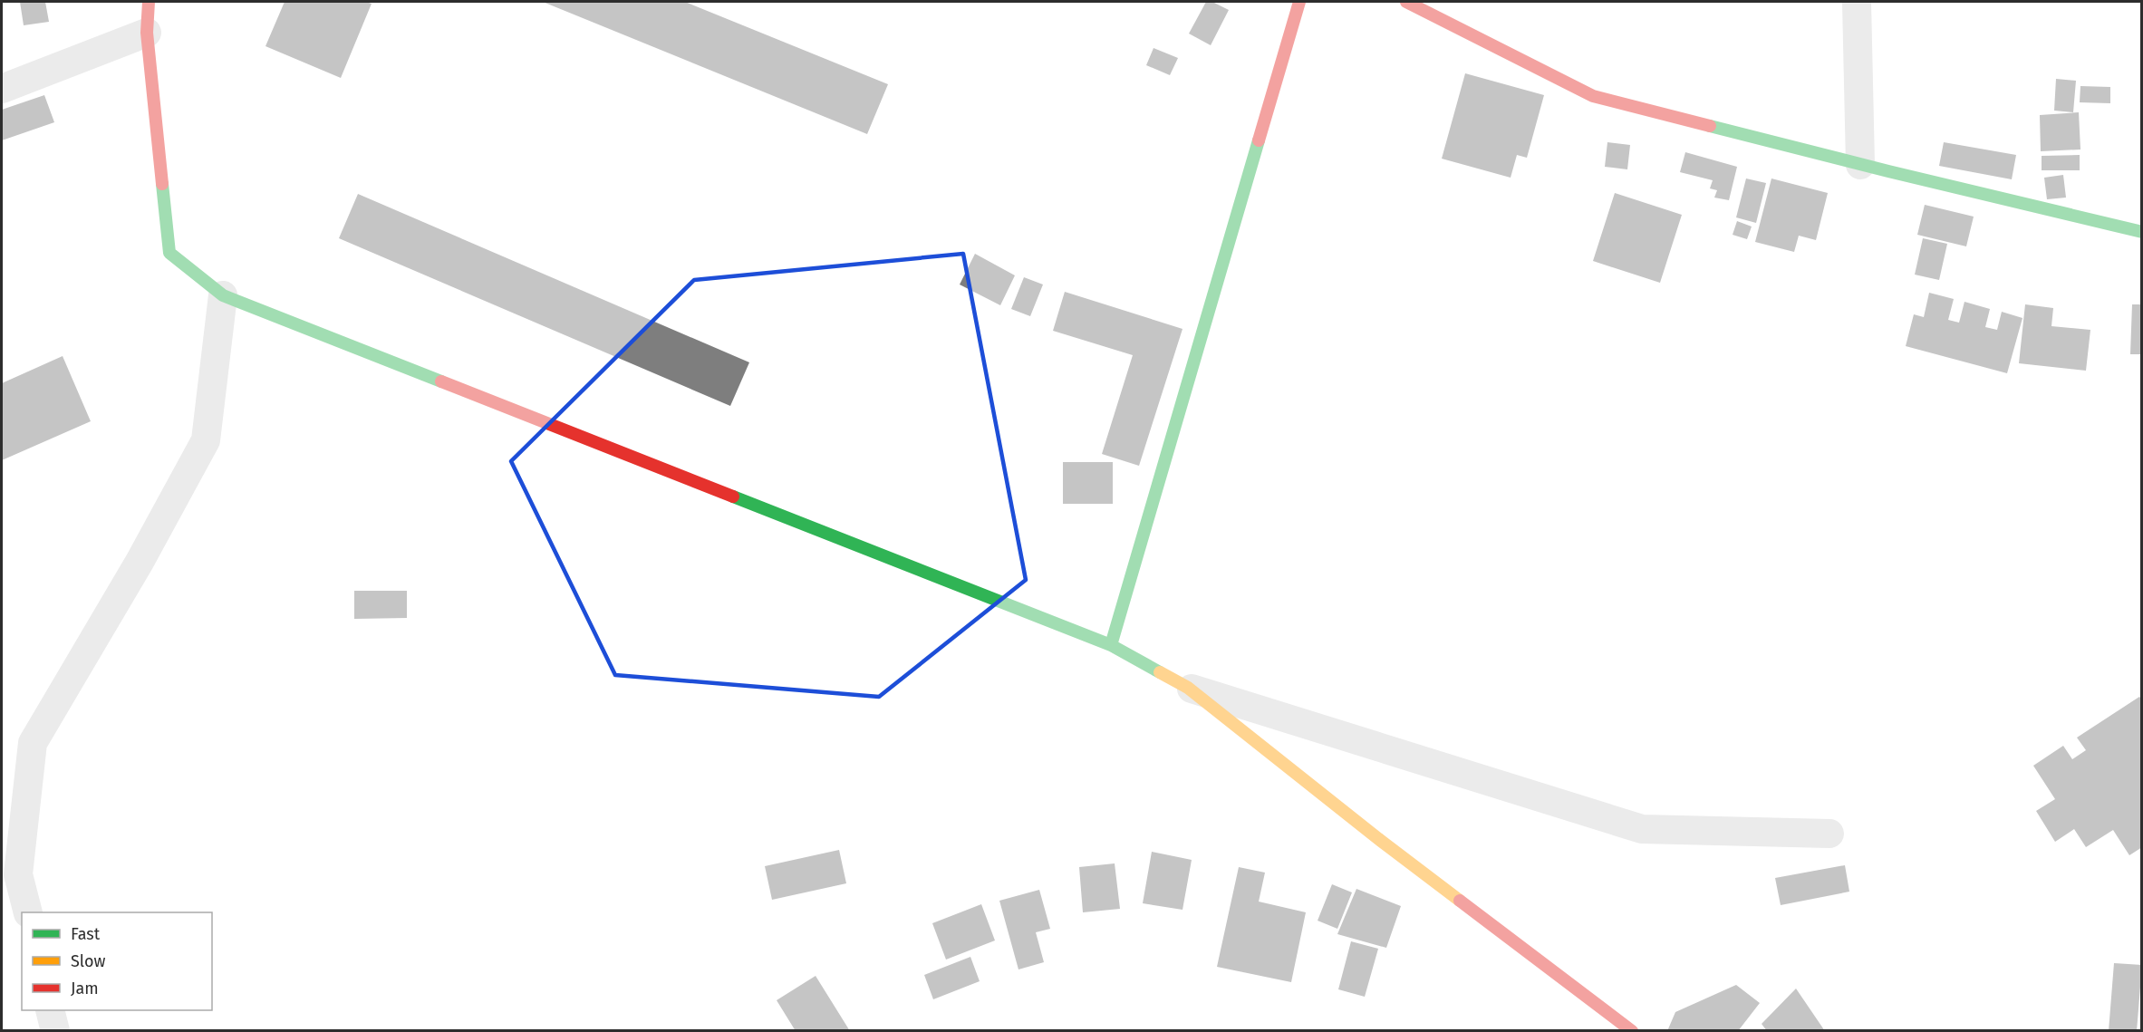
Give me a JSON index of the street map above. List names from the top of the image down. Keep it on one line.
{"legend":["Fast","Slow","Jam"]}
